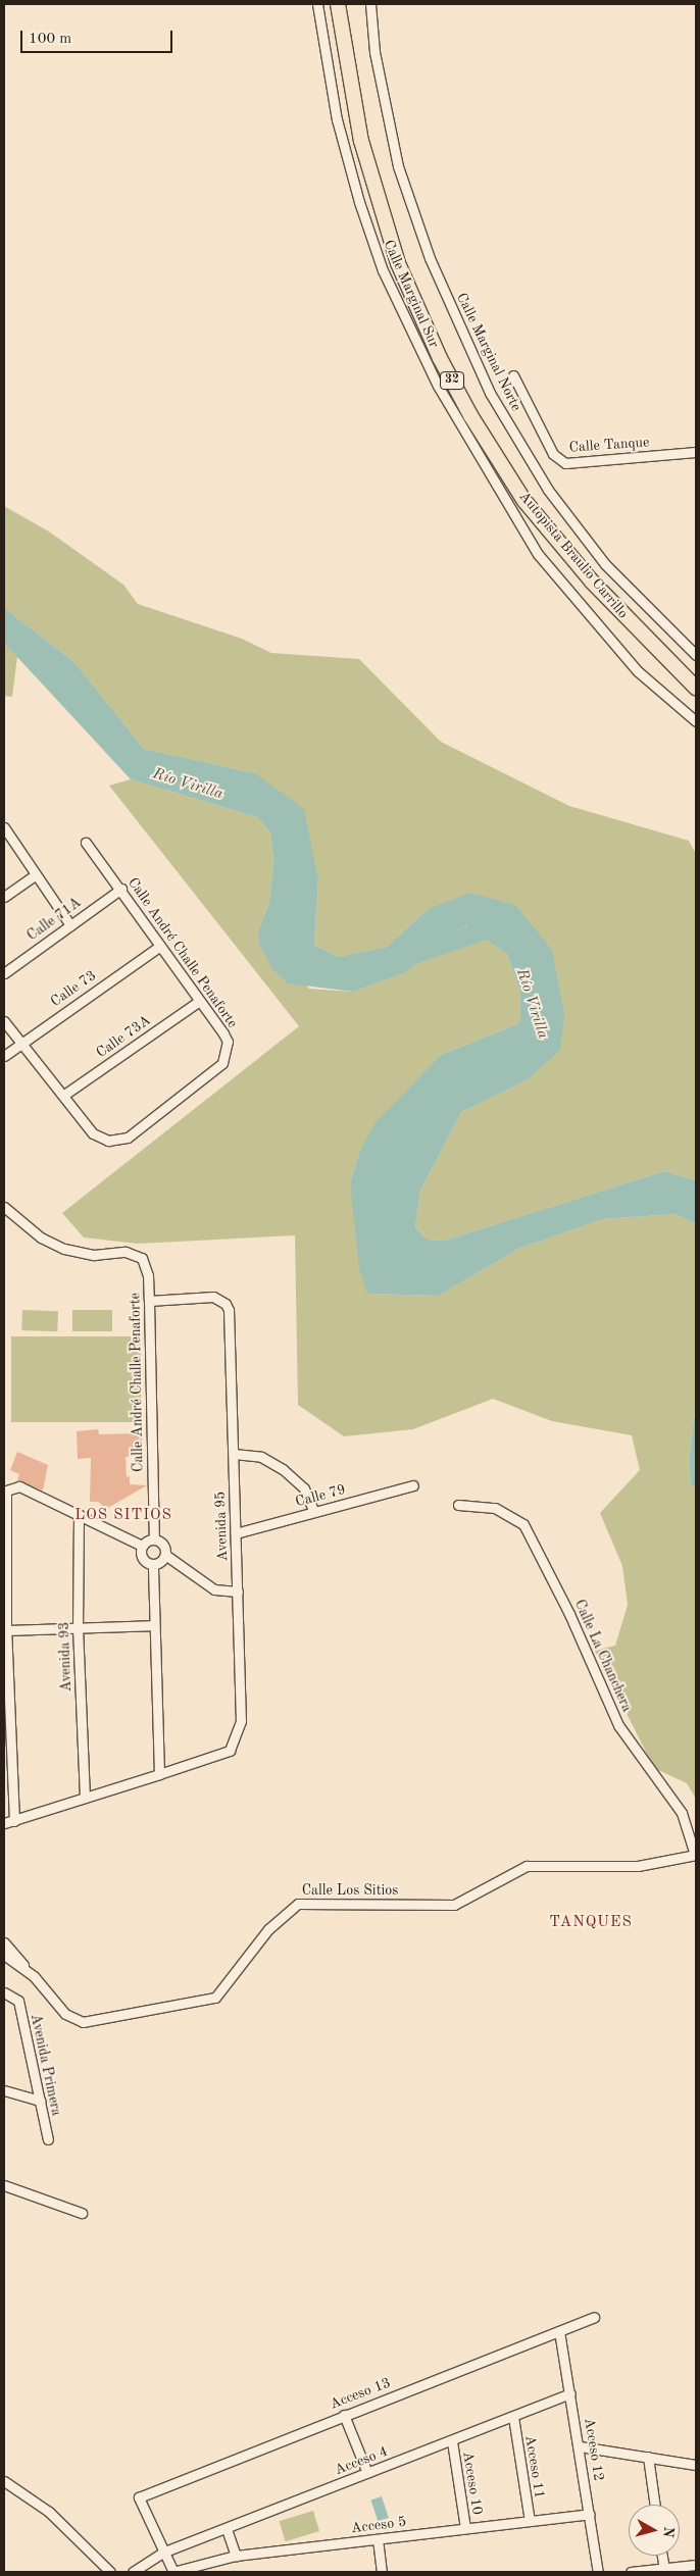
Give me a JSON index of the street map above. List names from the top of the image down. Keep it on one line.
{"streets":{"highway":["32","Autopista Braulio Carrillo"],"street":["Calle Marginal Sur","Calle Marginal Norte","Calle Tanque","Calle 71A","Calle André Challe Penaforte","Calle 73","Calle 73A","Calle 79","Avenida 95","Calle La Chanchera","Avenida 93","Calle Los Sitios","Avenida Primera","Acceso 13","Acceso 12","Acceso 4","Acceso 11","Acceso 10","Acceso 5"]},"crossings":[["Calle 71A","Calle André Challe Penaforte"],["Calle André Challe Penaforte","Calle 73"],["Calle André Challe Penaforte","Calle 73A"],["Calle André Challe Penaforte","Avenida 95"],["Calle 79","Avenida 95"],["Calle La Chanchera","Calle Los Sitios"],["Acceso 13","Acceso 12"],["Acceso 13","Acceso 4"],["Acceso 12","Acceso 4"],["Acceso 12","Acceso 5"],["Acceso 4","Acceso 11"],["Acceso 4","Acceso 10"],["Acceso 11","Acceso 5"],["Acceso 10","Acceso 5"]],"districts":["LOS SITIOS","TANQUES"],"water":["Río Virilla"],"scale_bar":"100 m","north":"right"}
